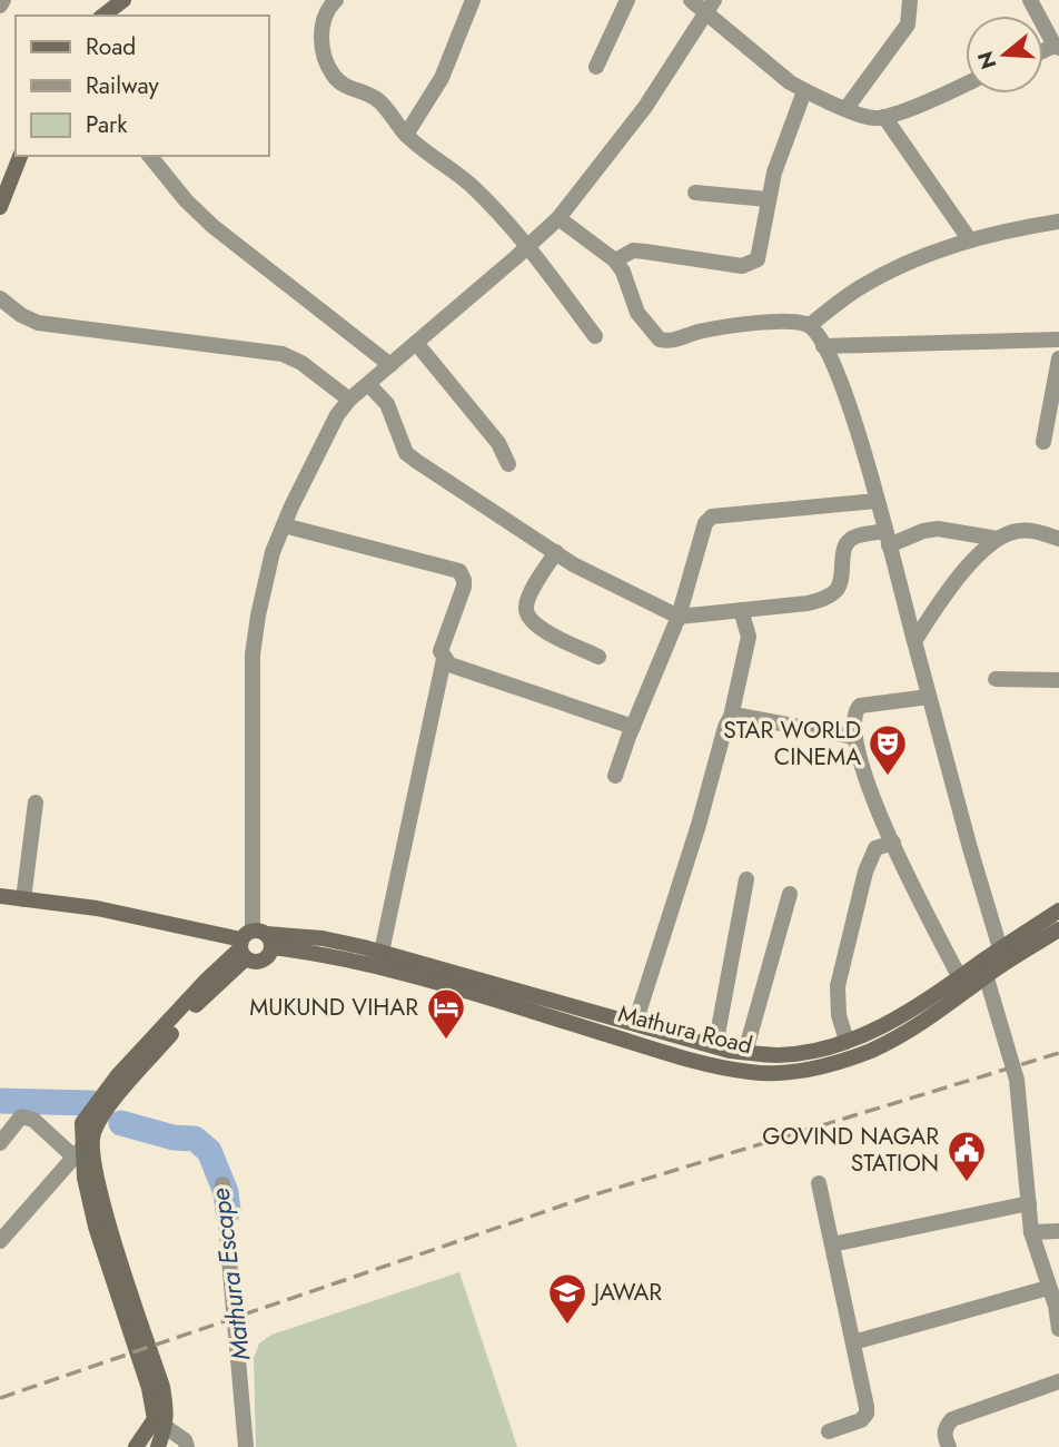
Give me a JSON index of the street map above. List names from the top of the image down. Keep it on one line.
{"streets":{"main road":["Mathura Road"]},"water":["Mathura Escape"],"places":{"theatre":["STAR WORLD CINEMA"],"hotel":["MUKUND VIHAR"],"public building":["GOVIND NAGAR STATION"],"school or university":["JAWAR"]},"legend":["Road","Railway","Park"],"north":"left"}
